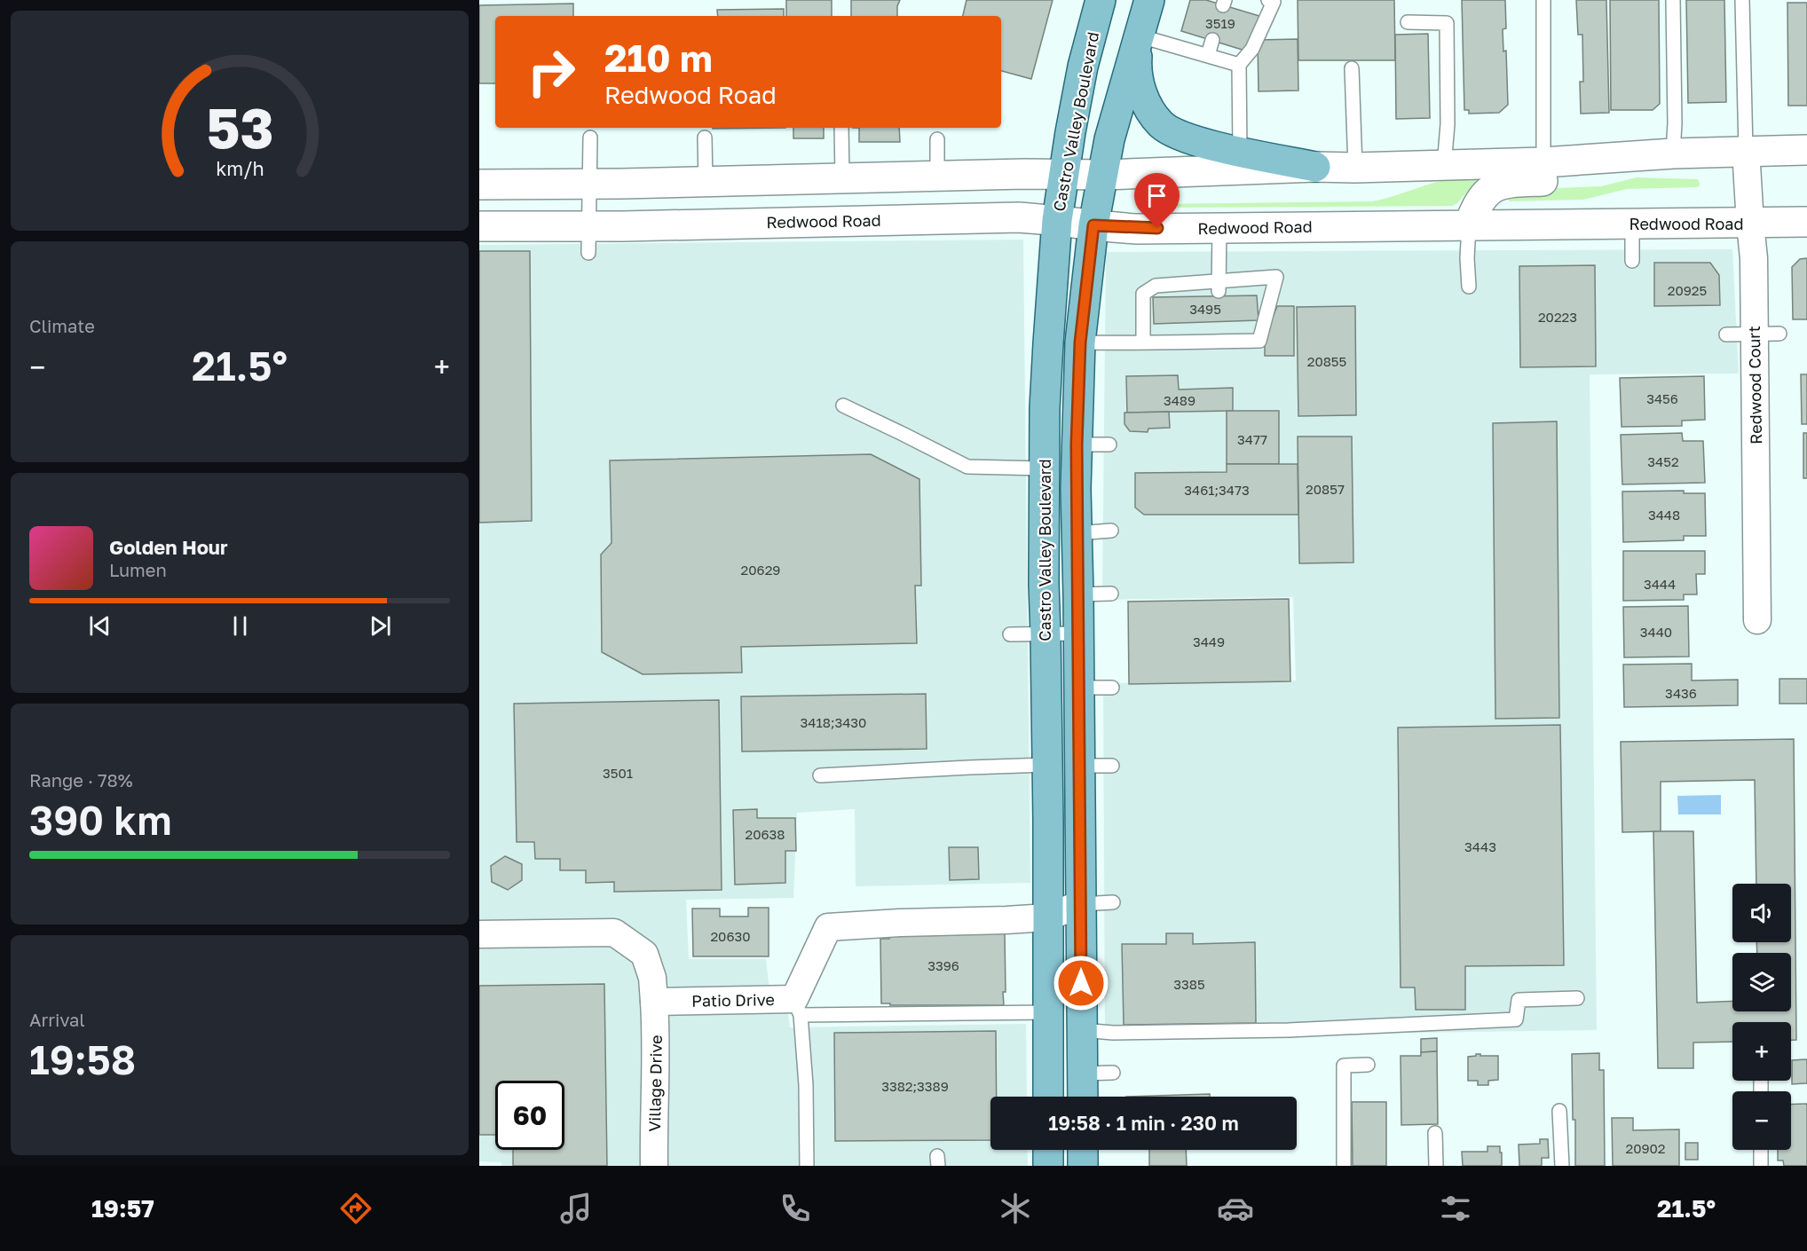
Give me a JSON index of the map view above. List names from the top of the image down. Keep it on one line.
{"streets":{"main road":["Castro Valley Boulevard","Redwood Road"],"street":["Redwood Court","Patio Drive","Village Drive"]},"crossings":[["Castro Valley Boulevard","Redwood Road"],["Castro Valley Boulevard","Patio Drive"],["Redwood Road","Redwood Court"],["Patio Drive","Village Drive"]],"house_numbers":["3519","20925","3495","20223","20855","3456","3489","3477","3452","20857","3461;3473","3448","20629","3444","3440","3449","3436","3418;3430","3501","20638","3443","20630","3396","3385","3382;3389","20902"],"page":{"turn":["210 m","Redwood Road"],"tile":["Climate",["Range · 78%","390 km"],["Arrival","19:58"]],"heat":["−","21.5°","+"],"song":["Golden Hour","Lumen"],"map_buttons":["+","−"],"limit":"60","trip":"19:58 · 1 min · 230 m","tabs":["19:57","21.5°"],"gauge":["53","km/h"]}}
